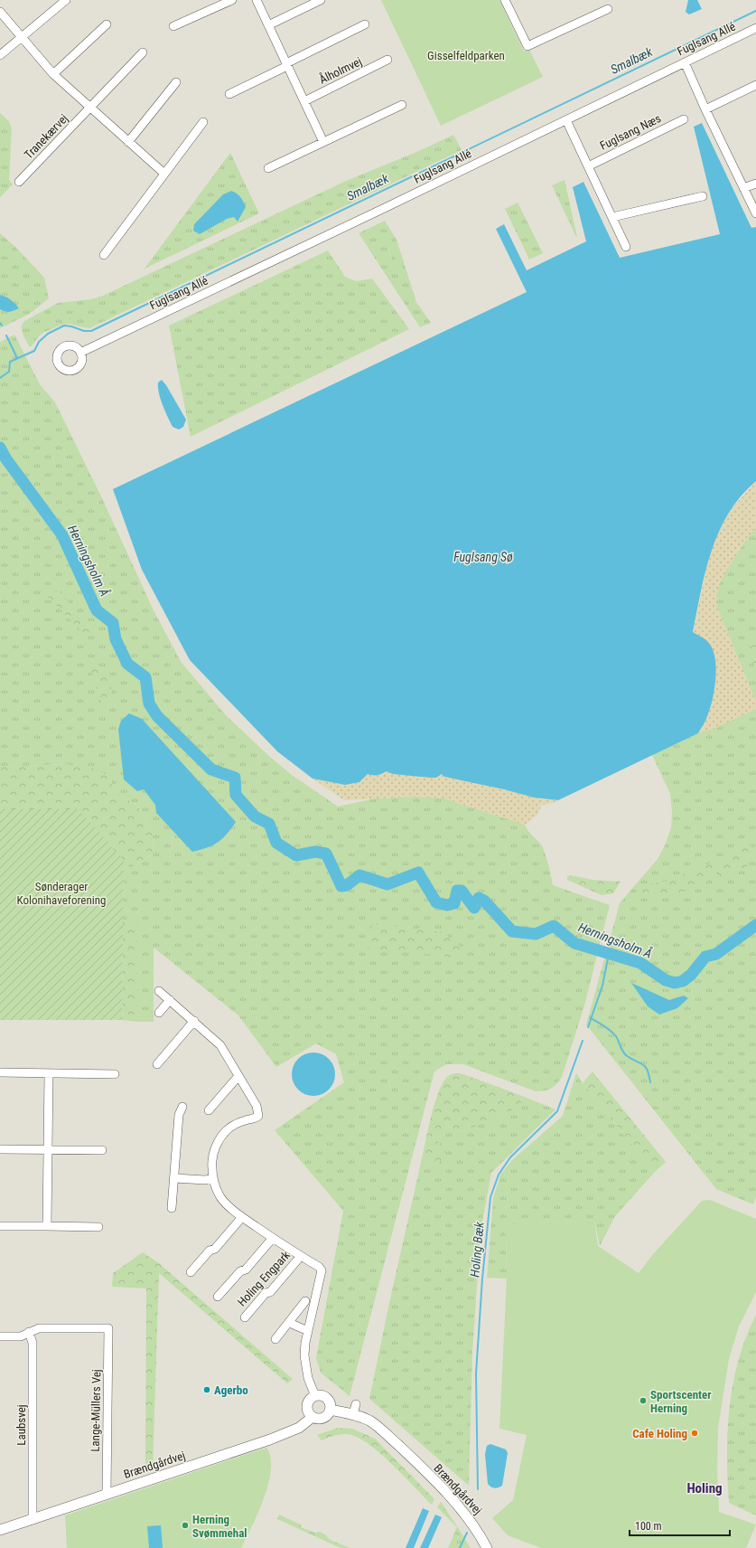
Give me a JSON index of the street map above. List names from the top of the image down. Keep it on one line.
{"streets":{"street":["Fuglsang Allé","Ålholmvej","Fuglsang Næs","Tranekærvej","Holing Engpark","Lange-Müllers Vej","Laubsvej","Brændgårdvej"]},"crossings":[["Holing Engpark","Brændgårdvej"],["Lange-Müllers Vej","Laubsvej"],["Lange-Müllers Vej","Brændgårdvej"],["Laubsvej","Brændgårdvej"]],"districts":["Holing"],"water":["Smalbæk","Fuglsang Sø","Herningsholm Å","Holing Bæk"],"parks":["Gisselfeldparken","Sønderager Kolonihaveforening"],"places":["Agerbo","Sportscenter Herning","Cafe Holing","Herning Svømmehal"],"scale_bar":"100 m"}
